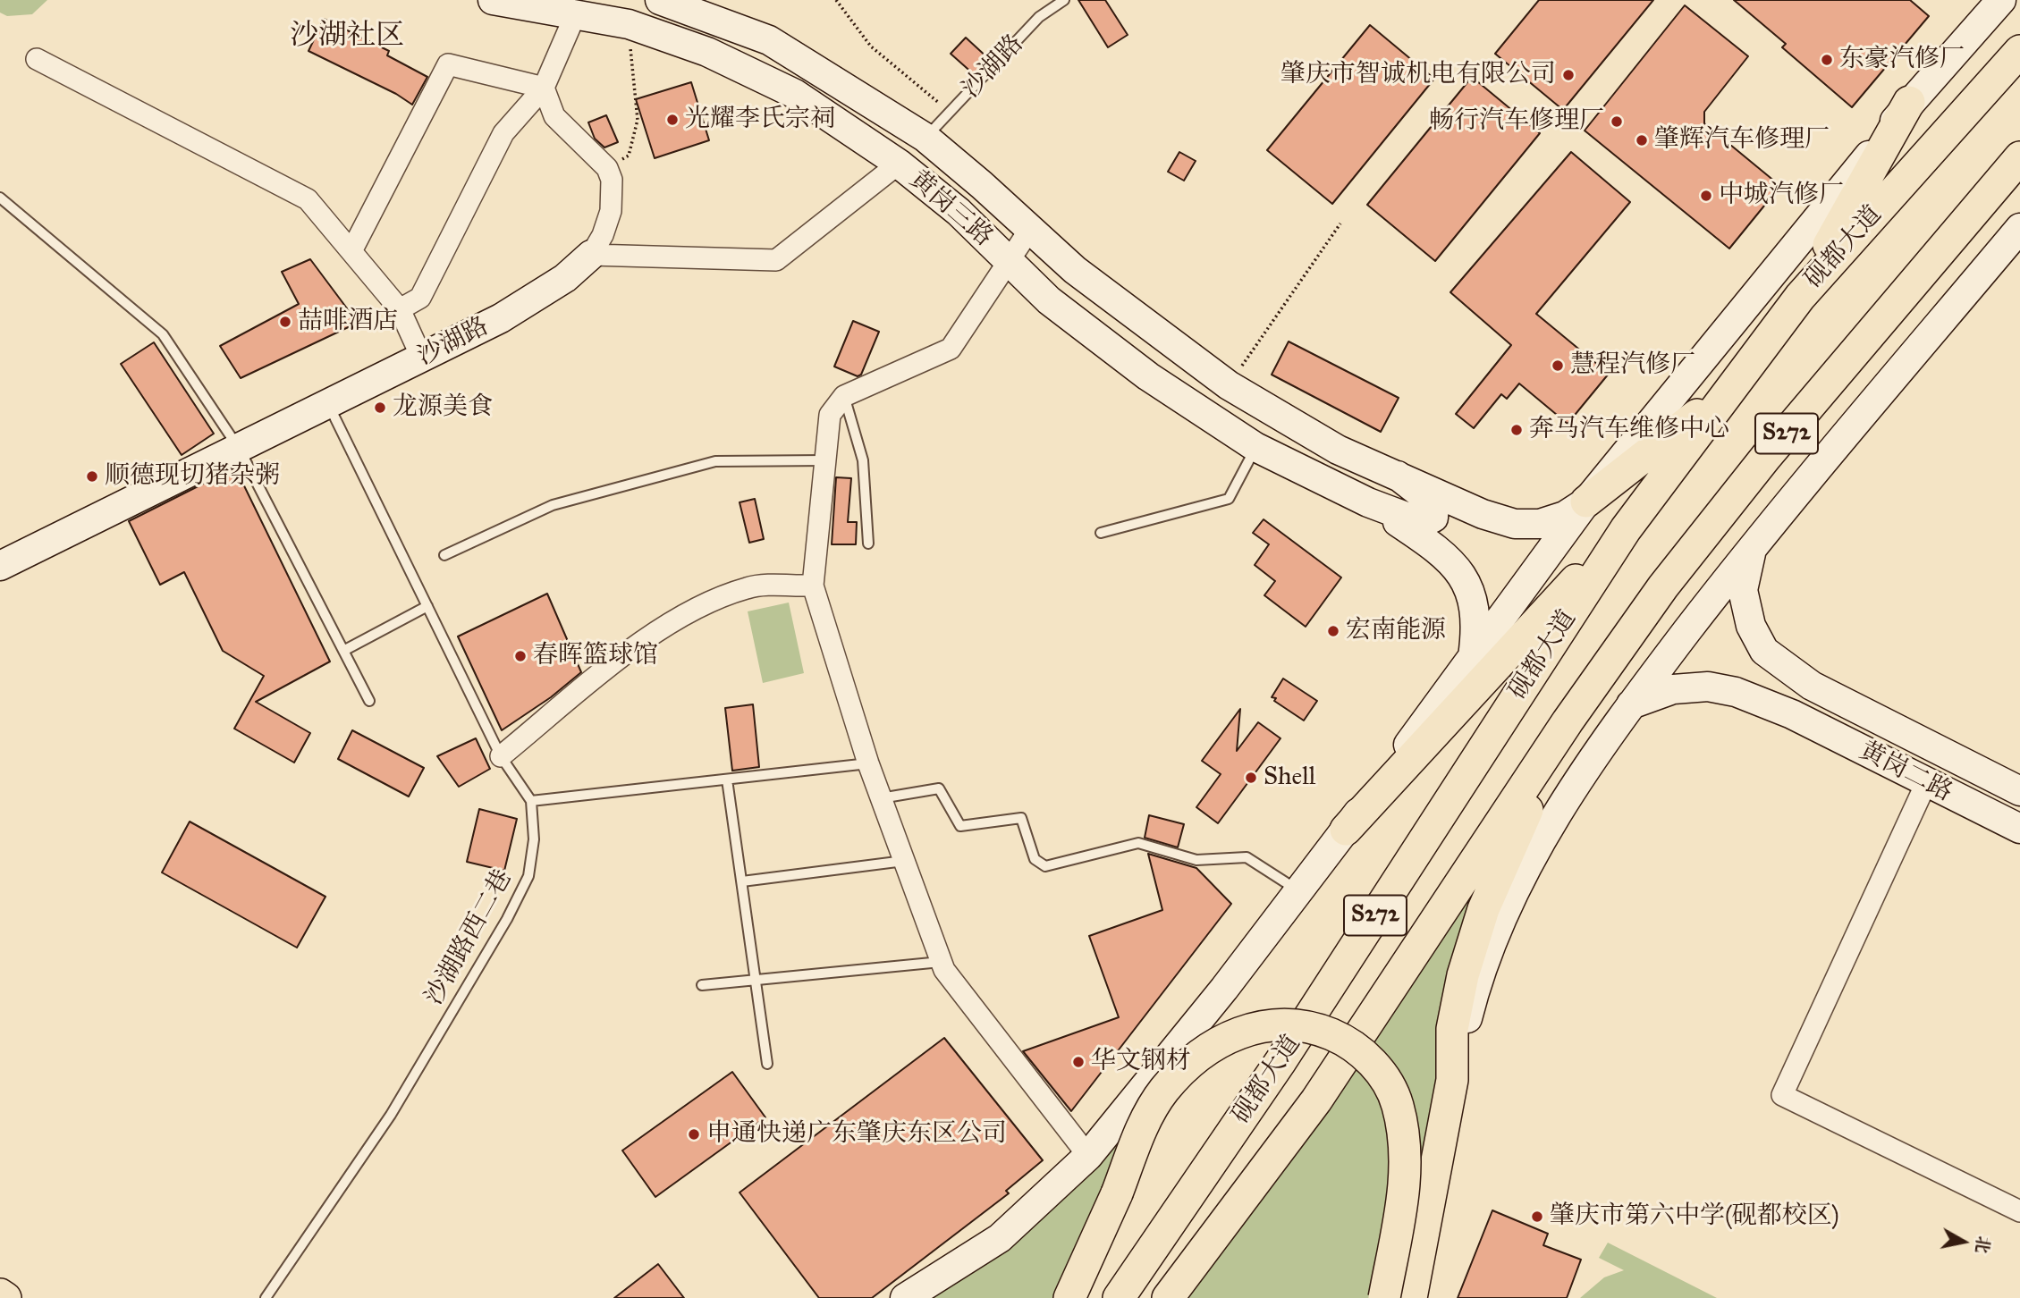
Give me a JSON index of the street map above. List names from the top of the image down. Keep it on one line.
{"streets":{"main road":["砚都大道","S272"],"street":["沙湖路","黄岗三路","黄岗二路"],"lane":["沙湖路西二巷"]},"crossings":[["沙湖路","黄岗三路"]],"districts":["沙湖社区"],"places":["东豪汽修厂","肇庆市智诚机电有限公司","光耀李氏宗祠","畅行汽车修理厂","肇辉汽车修理厂","中城汽修厂","喆啡酒店","慧程汽修厂","龙源美食","奔马汽车维修中心","顺德现切猪杂粥","宏南能源","春晖篮球馆","Shell","华文钢材","申通快递广东肇庆东区公司","肇庆市第六中学(砚都校区)"],"north":"right"}
